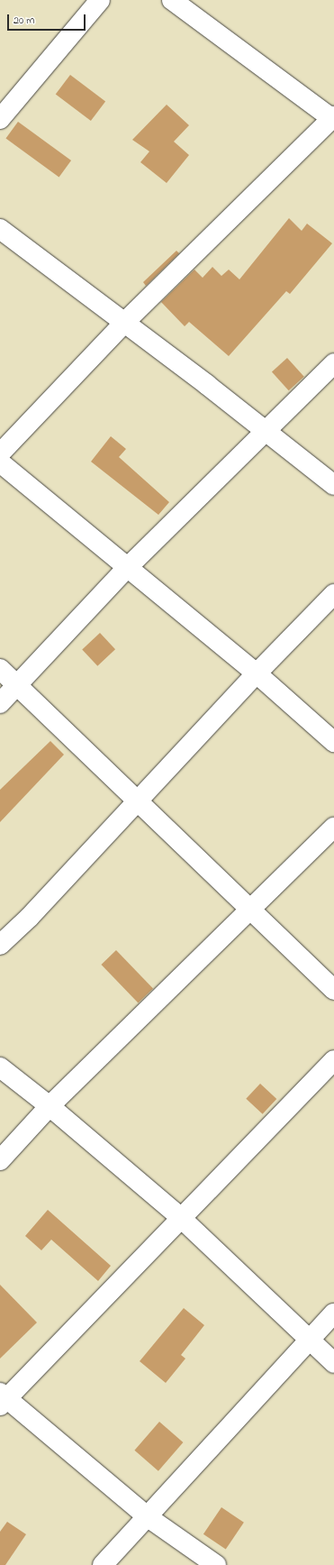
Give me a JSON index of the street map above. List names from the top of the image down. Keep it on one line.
{"scale_bar":"20 m"}
